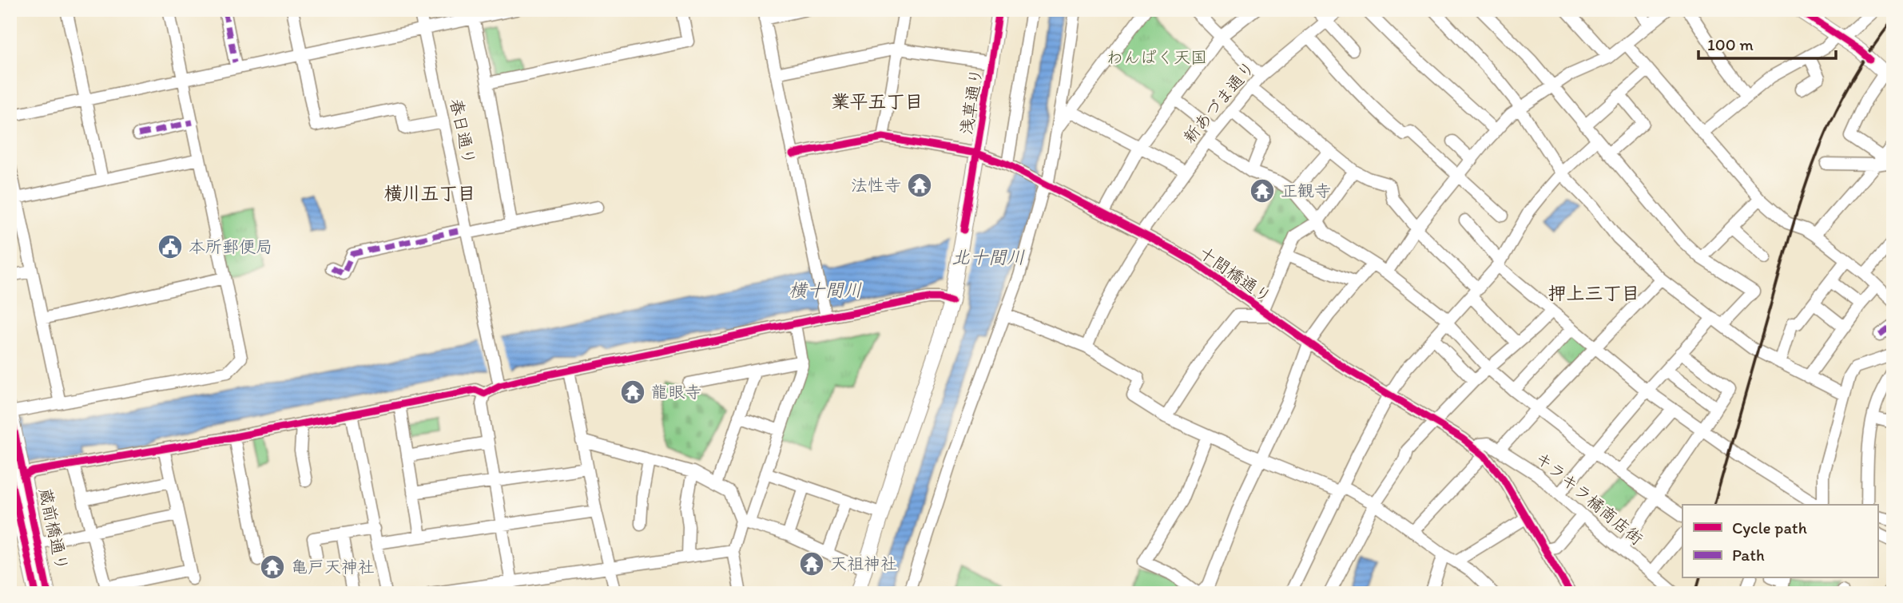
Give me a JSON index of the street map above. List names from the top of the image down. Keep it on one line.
{"streets":{"main road":["浅草通り","蔵前橋通り"],"street":["新あづま通り","春日通り","十間橋通り","キラキラ橘商店街"]},"crossings":[["浅草通り","十間橋通り"],["新あづま通り","十間橋通り"],["十間橋通り","キラキラ橘商店街"]],"districts":["業平五丁目","横川五丁目","押上三丁目"],"water":["北十間川","横十間川"],"parks":["わんぱく天国"],"places":{"temple":["法性寺","正観寺","龍眼寺","天祖神社","亀戸天神社"],"public building":["本所郵便局"]},"legend":["Cycle path","Path"],"scale_bar":"100 m"}
